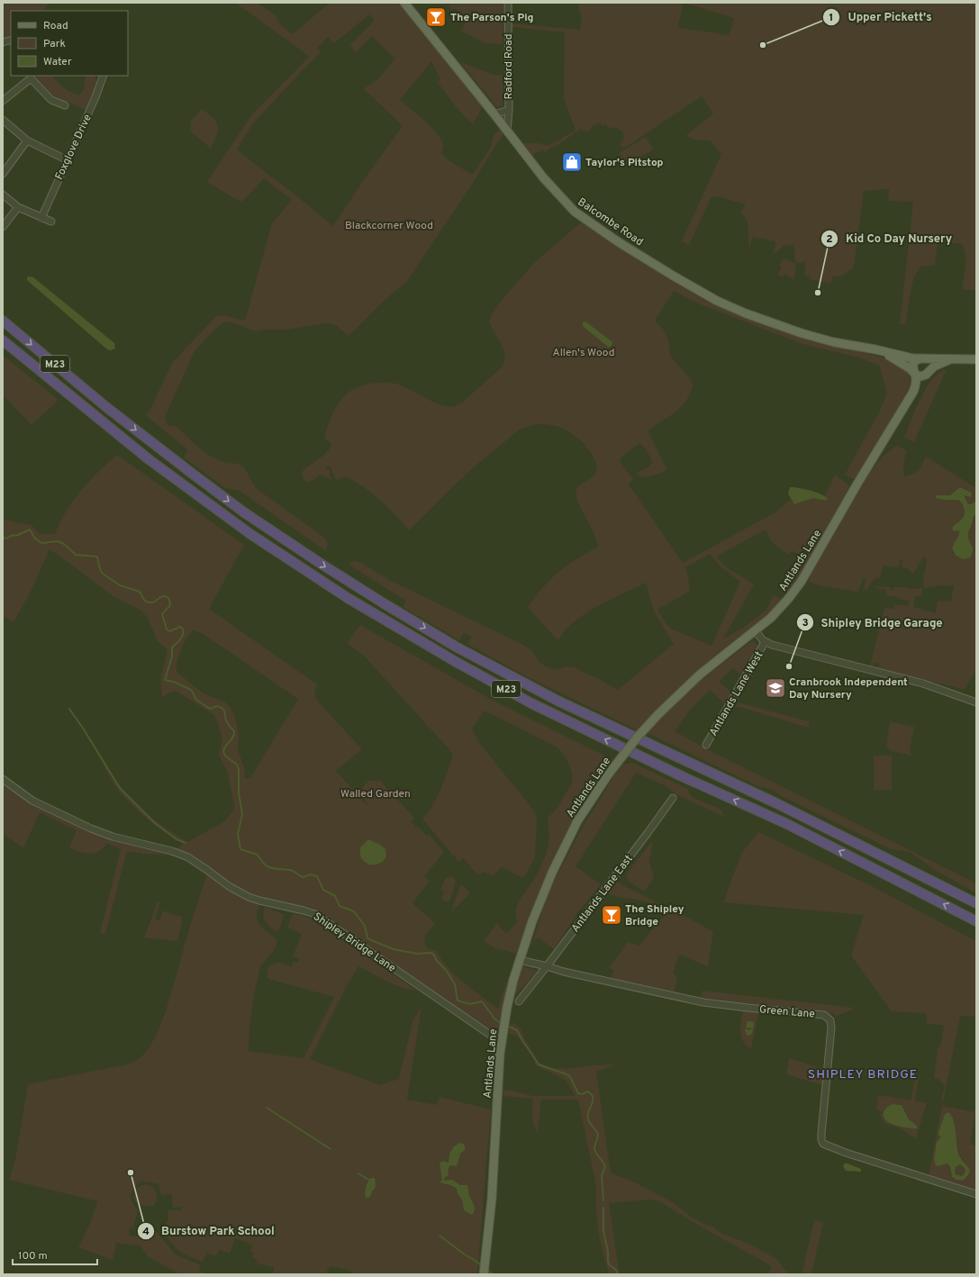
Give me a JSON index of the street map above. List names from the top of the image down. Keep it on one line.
{"streets":{"highway":["M23"],"main road":["Balcombe Road","Antlands Lane"],"street":["Radford Road","Foxglove Drive","Antlands Lane West","Antlands Lane East","Shipley Bridge Lane","Green Lane"]},"crossings":[["Radford Road","Balcombe Road"],["Balcombe Road","Antlands Lane"],["Antlands Lane","Shipley Bridge Lane"],["Antlands Lane East","Green Lane"]],"districts":["SHIPLEY BRIDGE"],"parks":["Blackcorner Wood","Allen's Wood","Walled Garden"],"places":{"bar":["The Parson's Pig","The Shipley Bridge"],"other":["Upper Pickett's","Kid Co Day Nursery","Shipley Bridge Garage","Burstow Park School"],"shop":["Taylor's Pitstop"],"school or university":["Cranbrook Independent Day Nursery"]},"legend":["Road","Park","Water"],"scale_bar":"100 m"}
